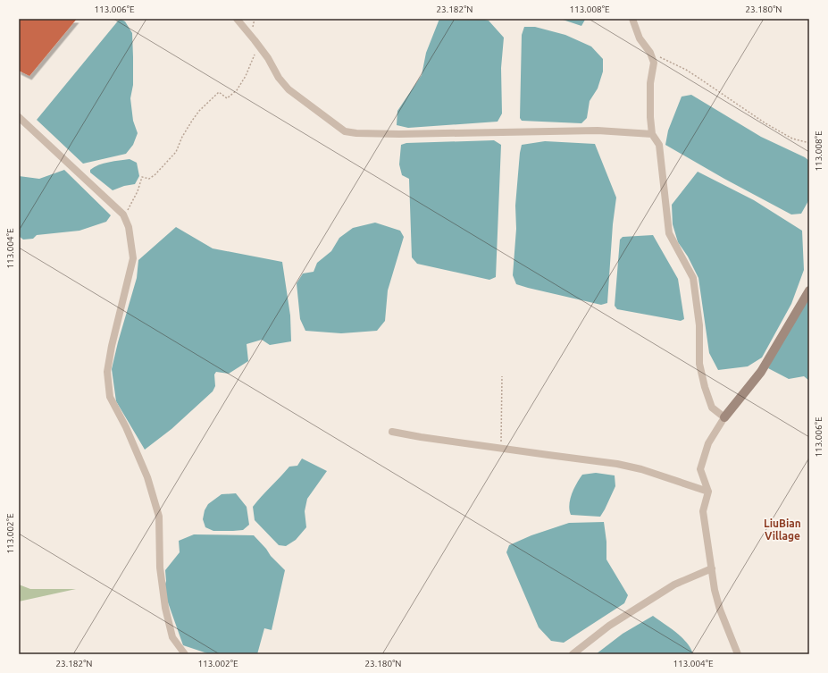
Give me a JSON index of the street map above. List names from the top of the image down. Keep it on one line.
{"districts":["LiuBian Village"],"coordinates":["113.006°E","23.182°N","113.008°E","23.180°N","113.004°E","113.002°E"]}
